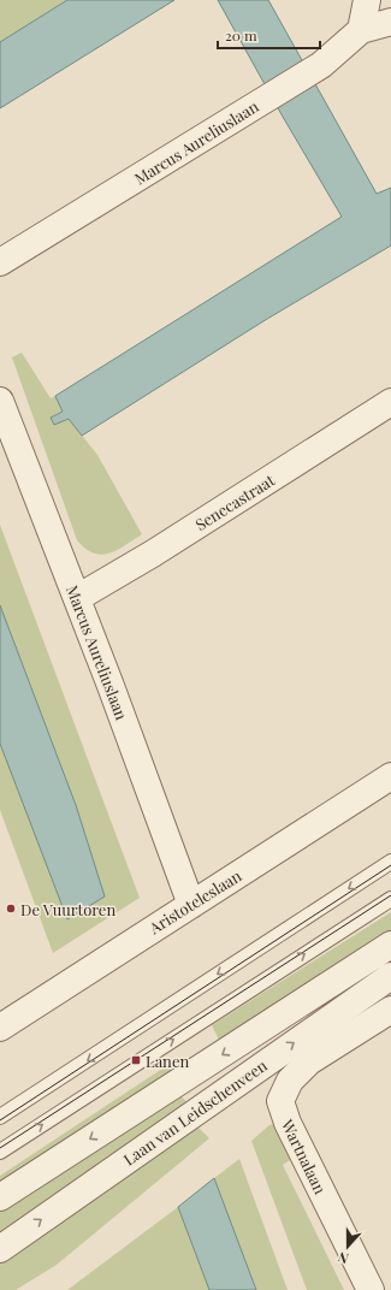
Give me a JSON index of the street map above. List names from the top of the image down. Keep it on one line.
{"streets":{"street":["Marcus Aureliuslaan","Senecastraat","Aristoteleslaan","Laan van Leidschenveen","Wartnalaan"]},"crossings":[["Marcus Aureliuslaan","Senecastraat"],["Marcus Aureliuslaan","Aristoteleslaan"]],"places":{"other":["De Vuurtoren"],"transit":["Lanen"]},"scale_bar":"20 m","north":"bottom"}
